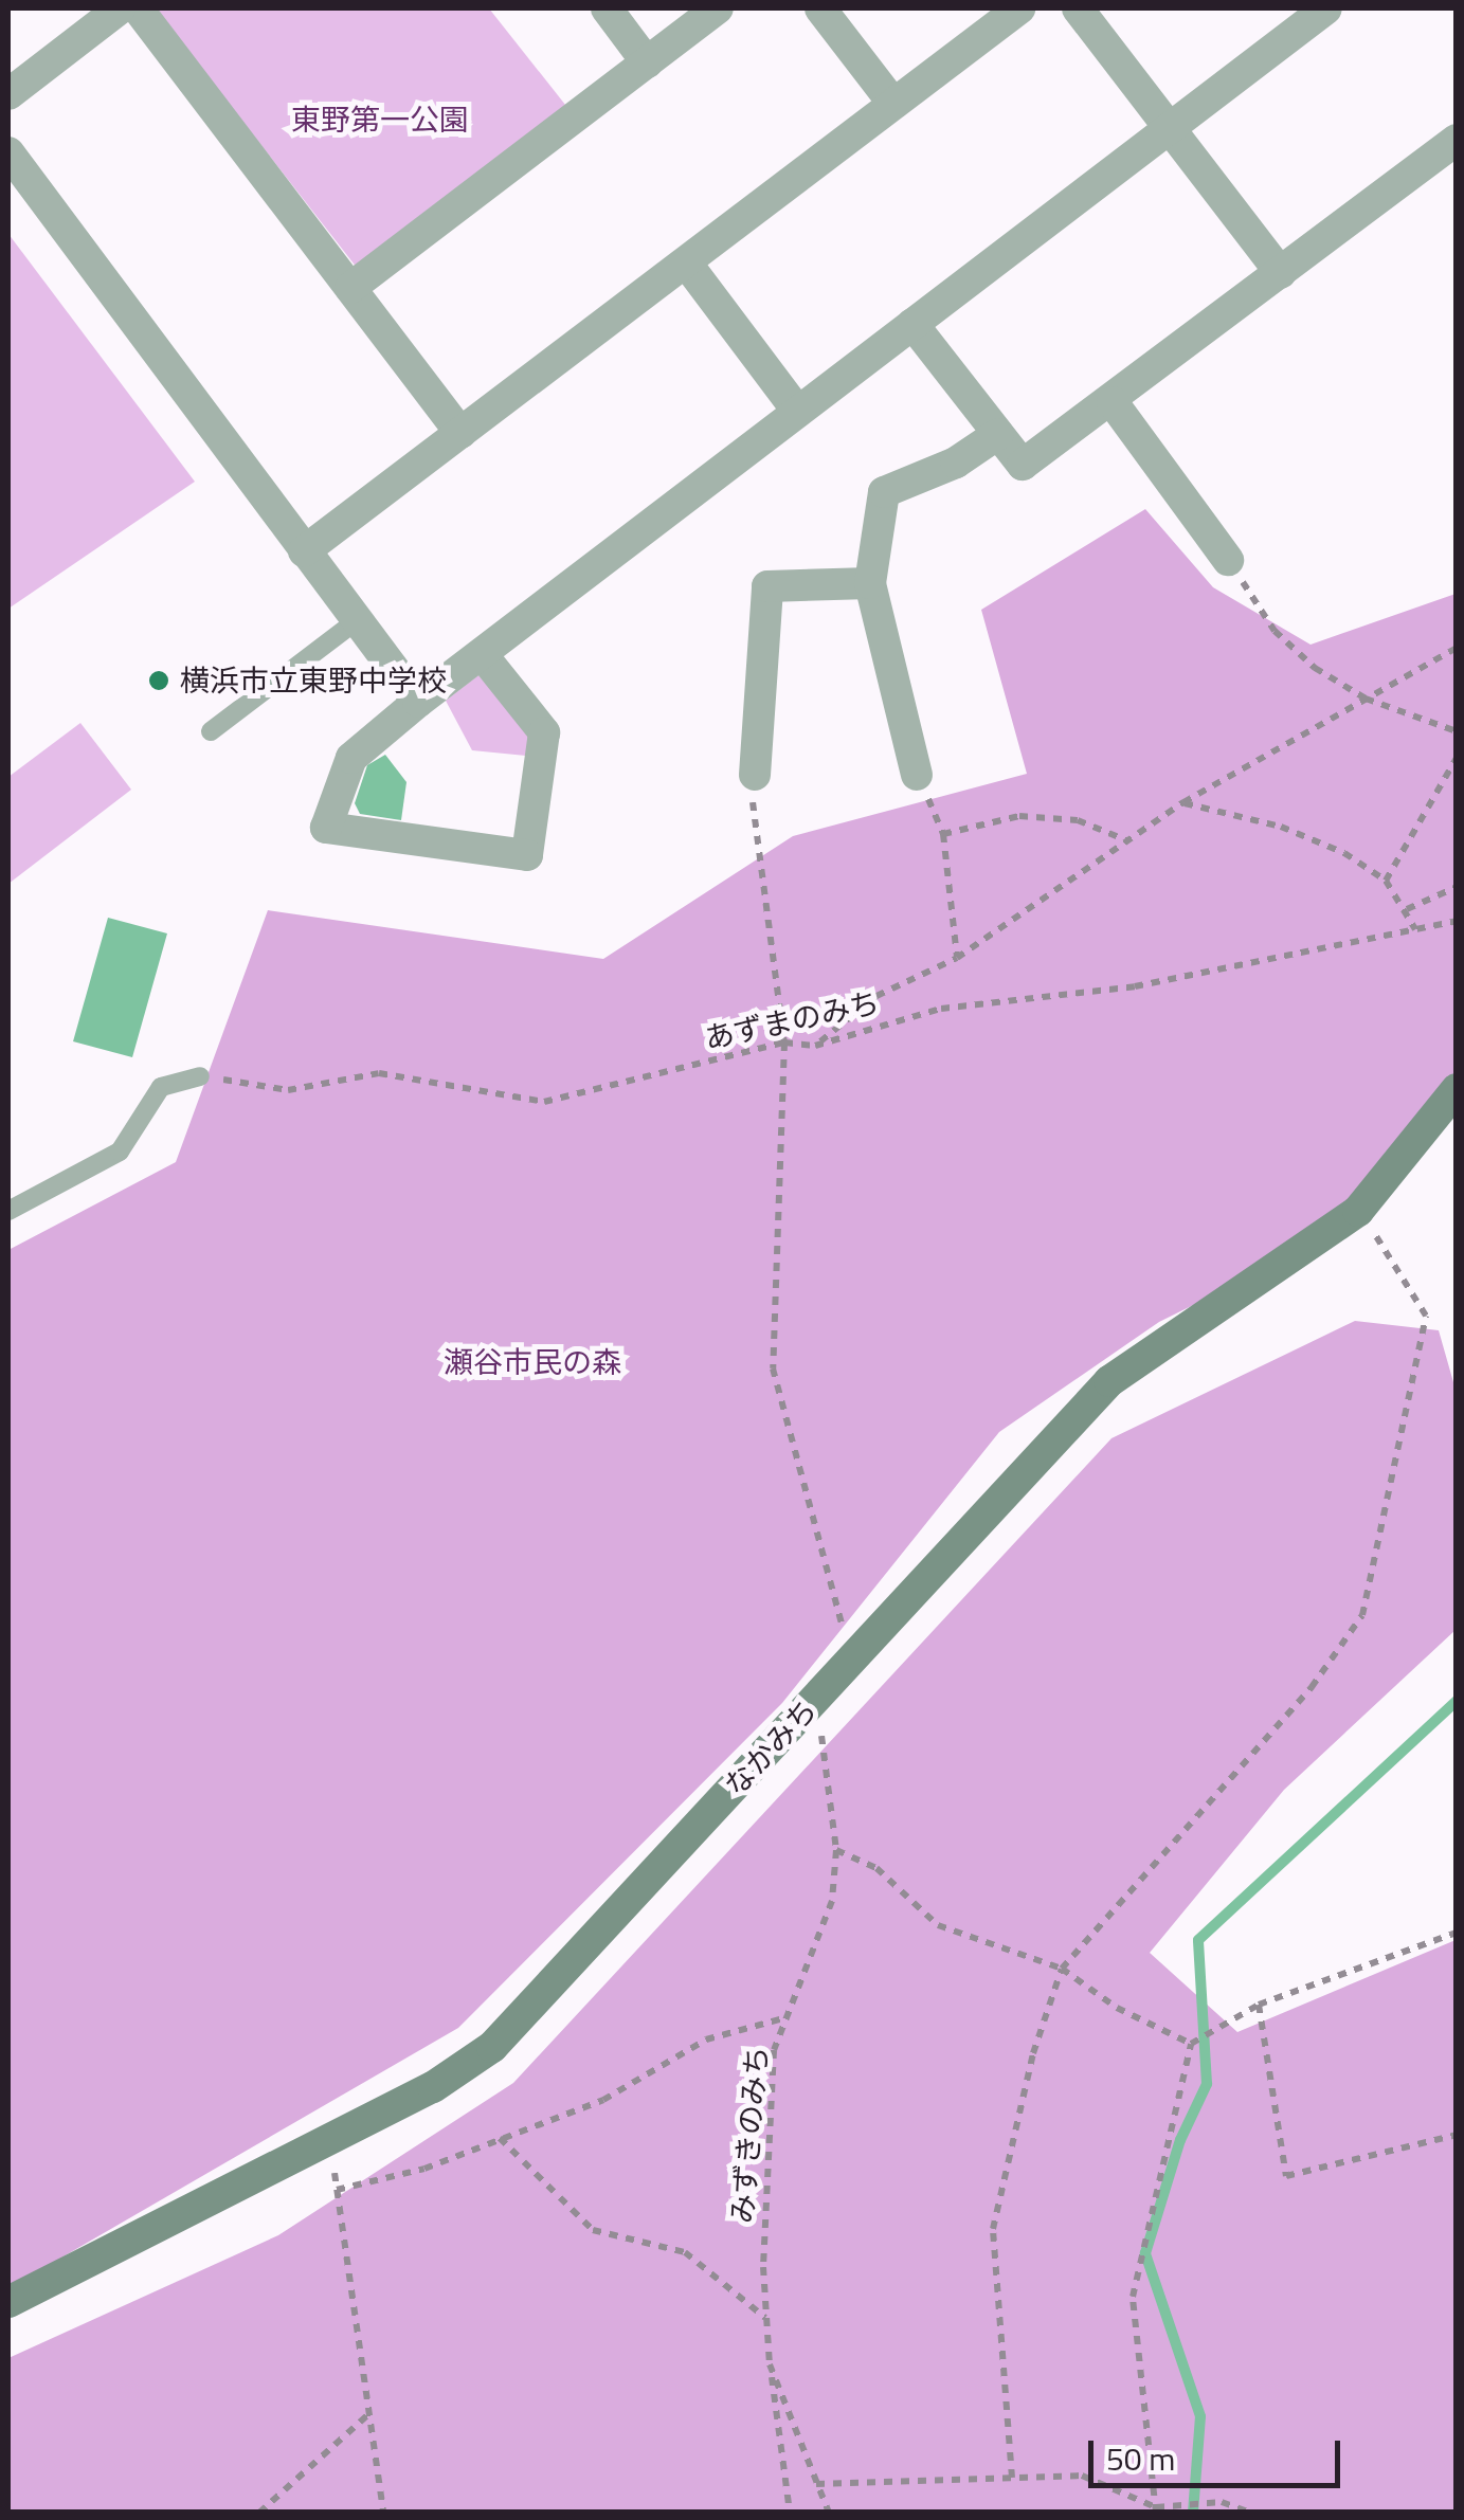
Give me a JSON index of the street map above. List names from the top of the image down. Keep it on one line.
{"streets":{"street":["なかみち"],"path":["あずまのみち","みずきのみち"]},"crossings":[["なかみち","みずきのみち"]],"parks":["東野第一公園","瀬谷市民の森"],"places":["横浜市立東野中学校"],"scale_bar":"50 m"}
